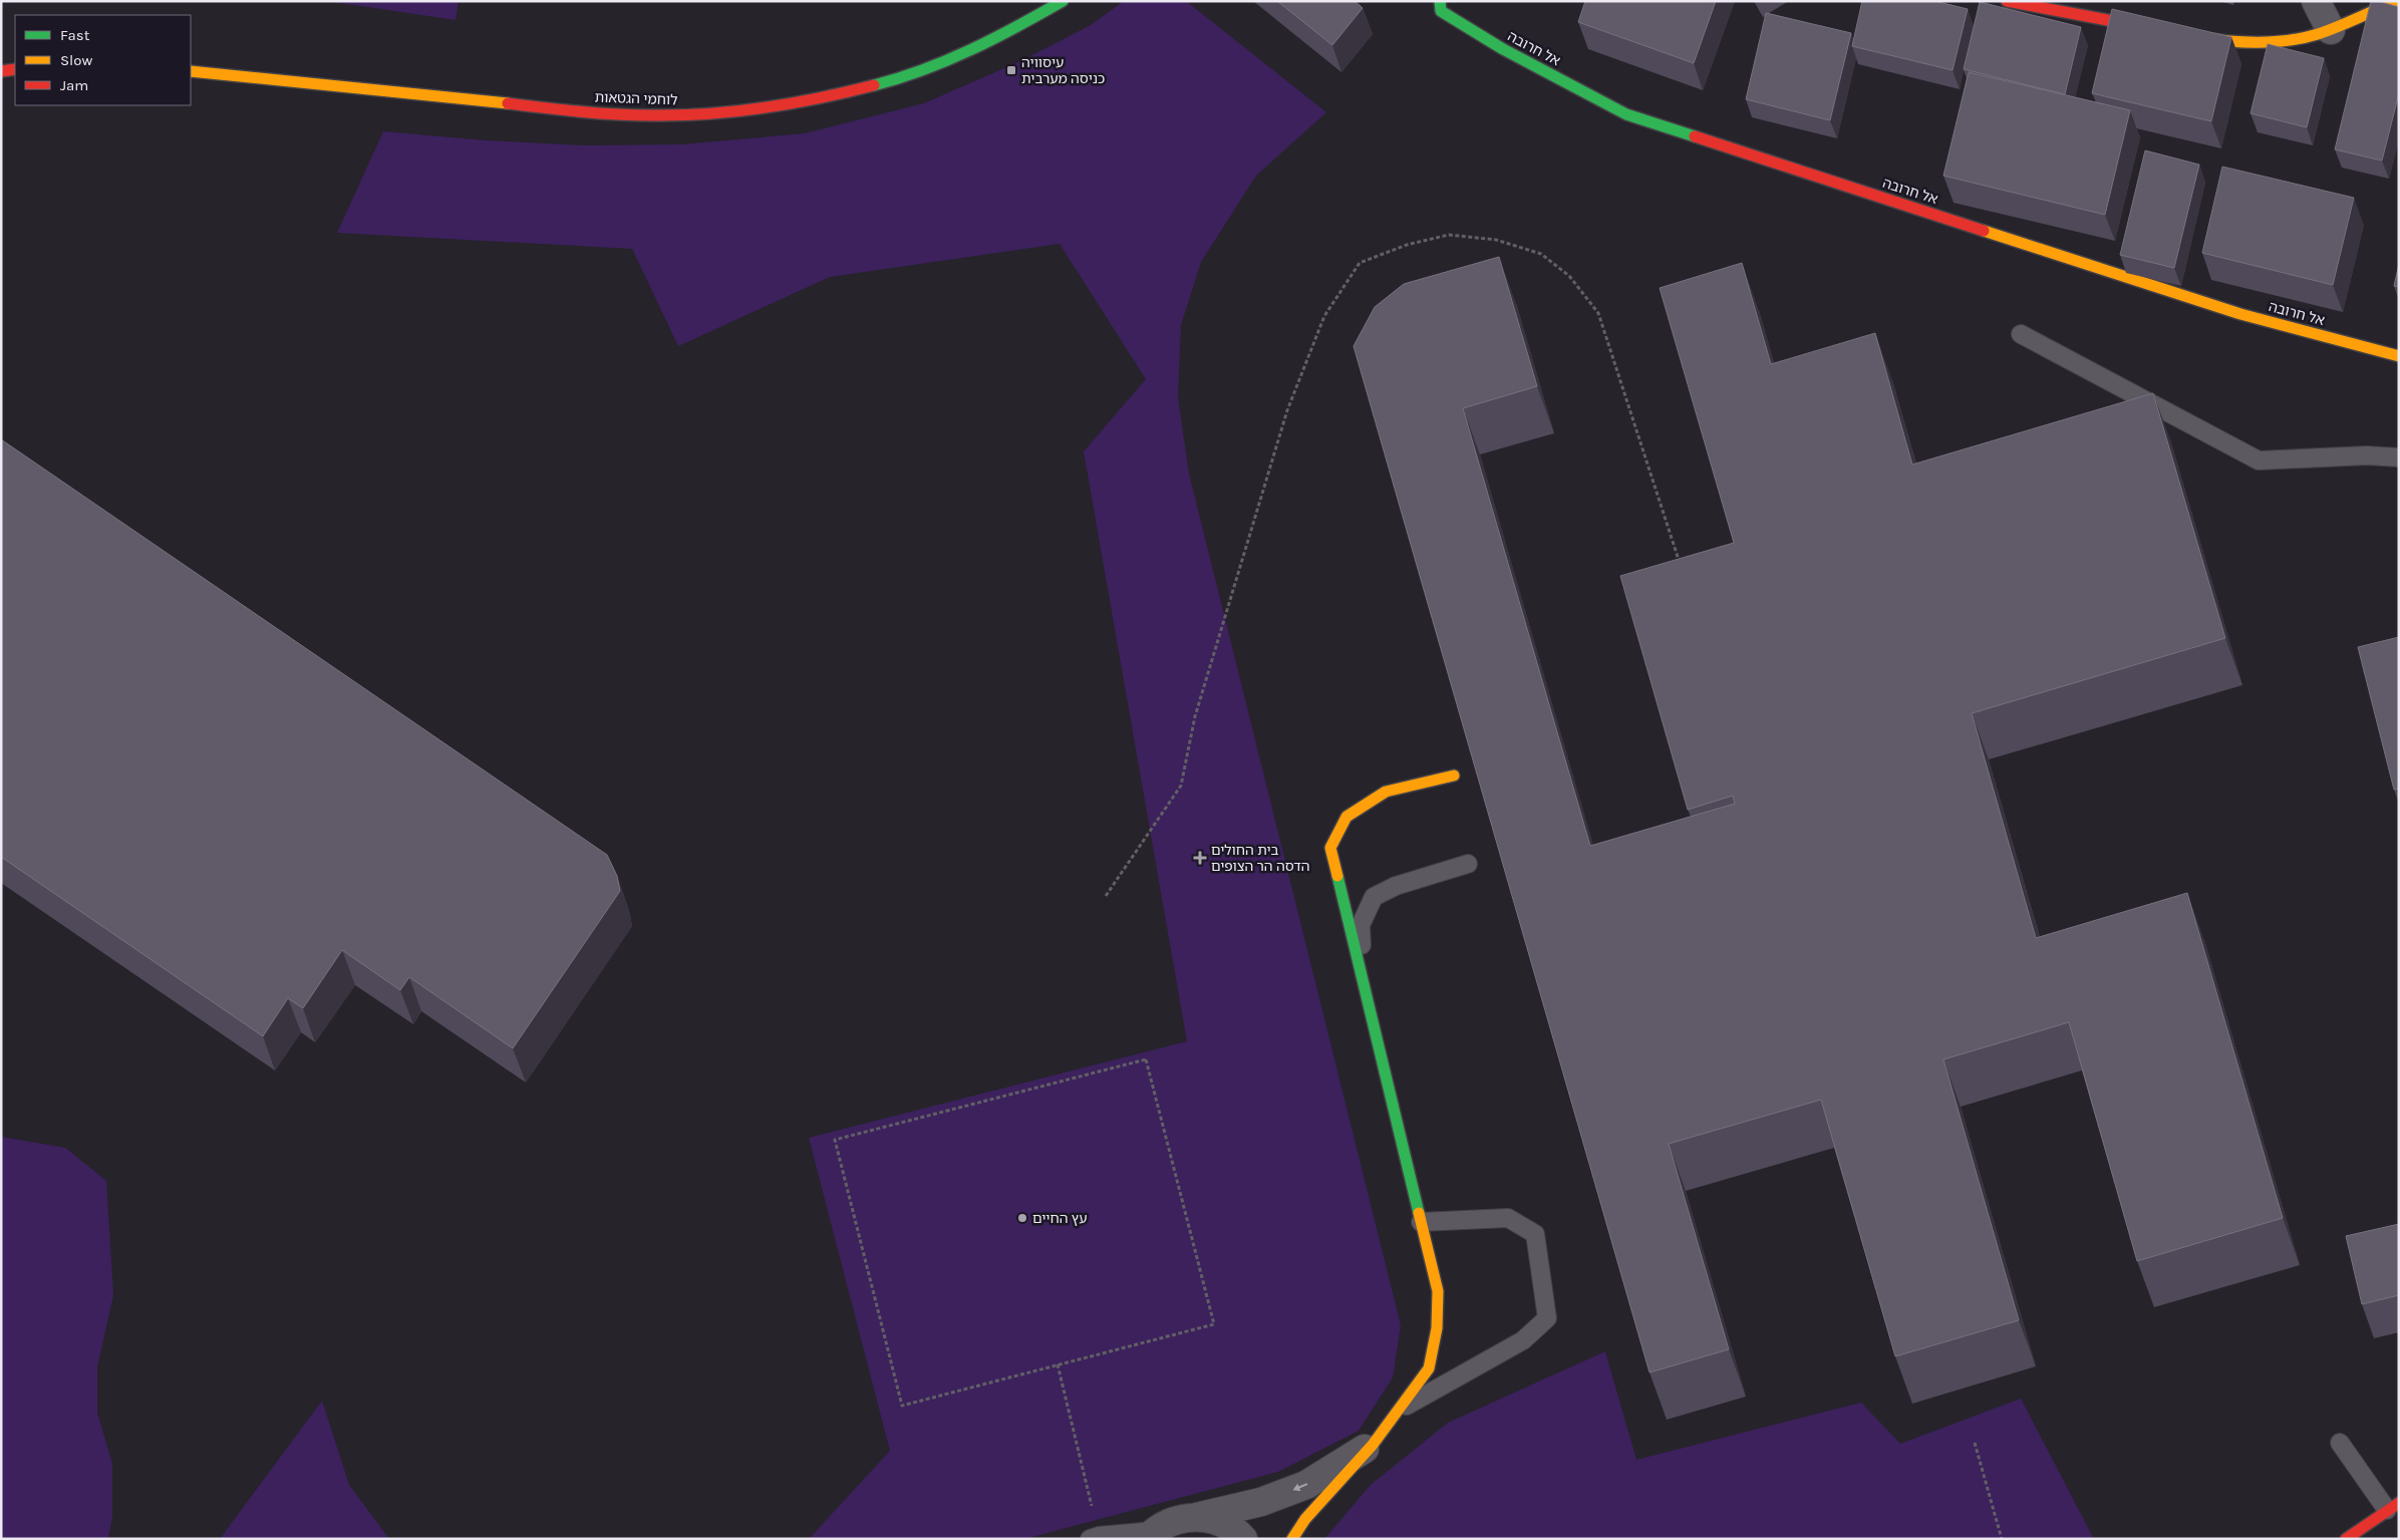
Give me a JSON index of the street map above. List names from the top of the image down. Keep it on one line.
{"streets":{"street":["אל חרובה","לוחמי הגטאות"]},"places":{"transit":["עיסוויה כניסה מערבית"],"health":["בית החולים הדסה הר הצופים"],"other":["עץ החיים"]},"legend":["Fast","Slow","Jam"]}
